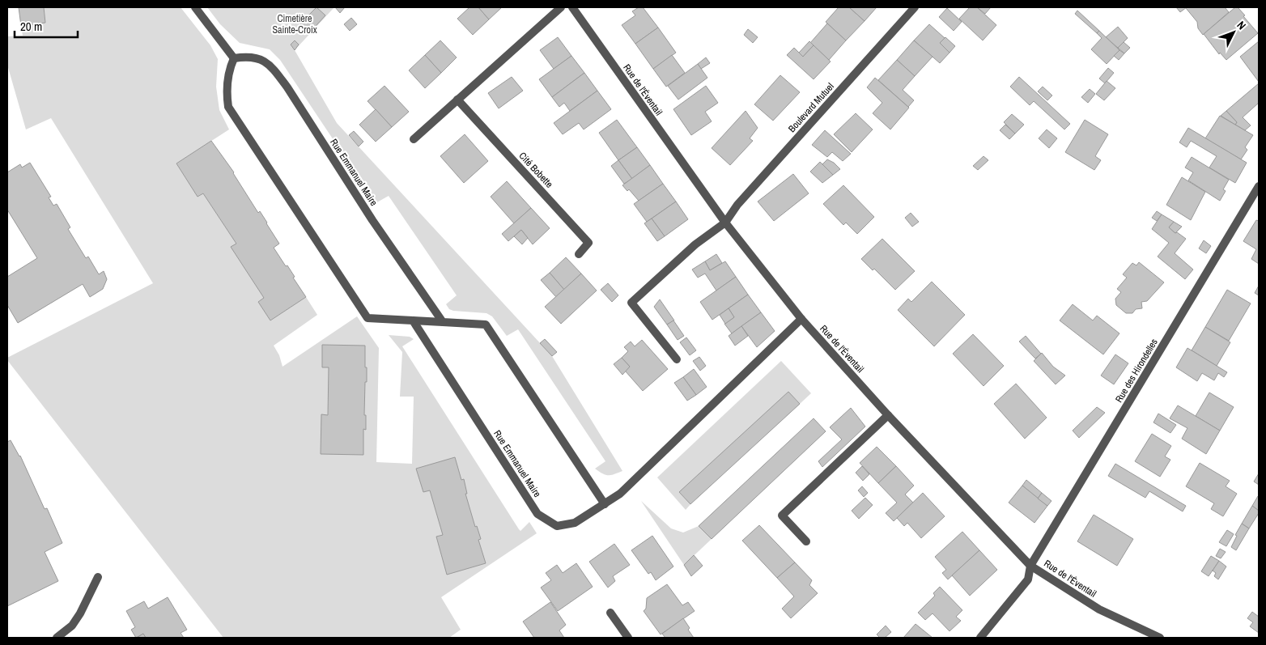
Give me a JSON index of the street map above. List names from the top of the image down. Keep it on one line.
{"streets":{"street":["Rue de l'Éventail","Boulevard Mutuel","Cité Bobette","Rue Emmanuel Maire","Rue des Hirondelles"]},"crossings":[["Rue de l'Éventail","Boulevard Mutuel"],["Rue de l'Éventail","Rue Emmanuel Maire"],["Rue de l'Éventail","Rue des Hirondelles"]],"parks":["Cimetière Sainte-Croix"],"scale_bar":"20 m","north":"top right"}
